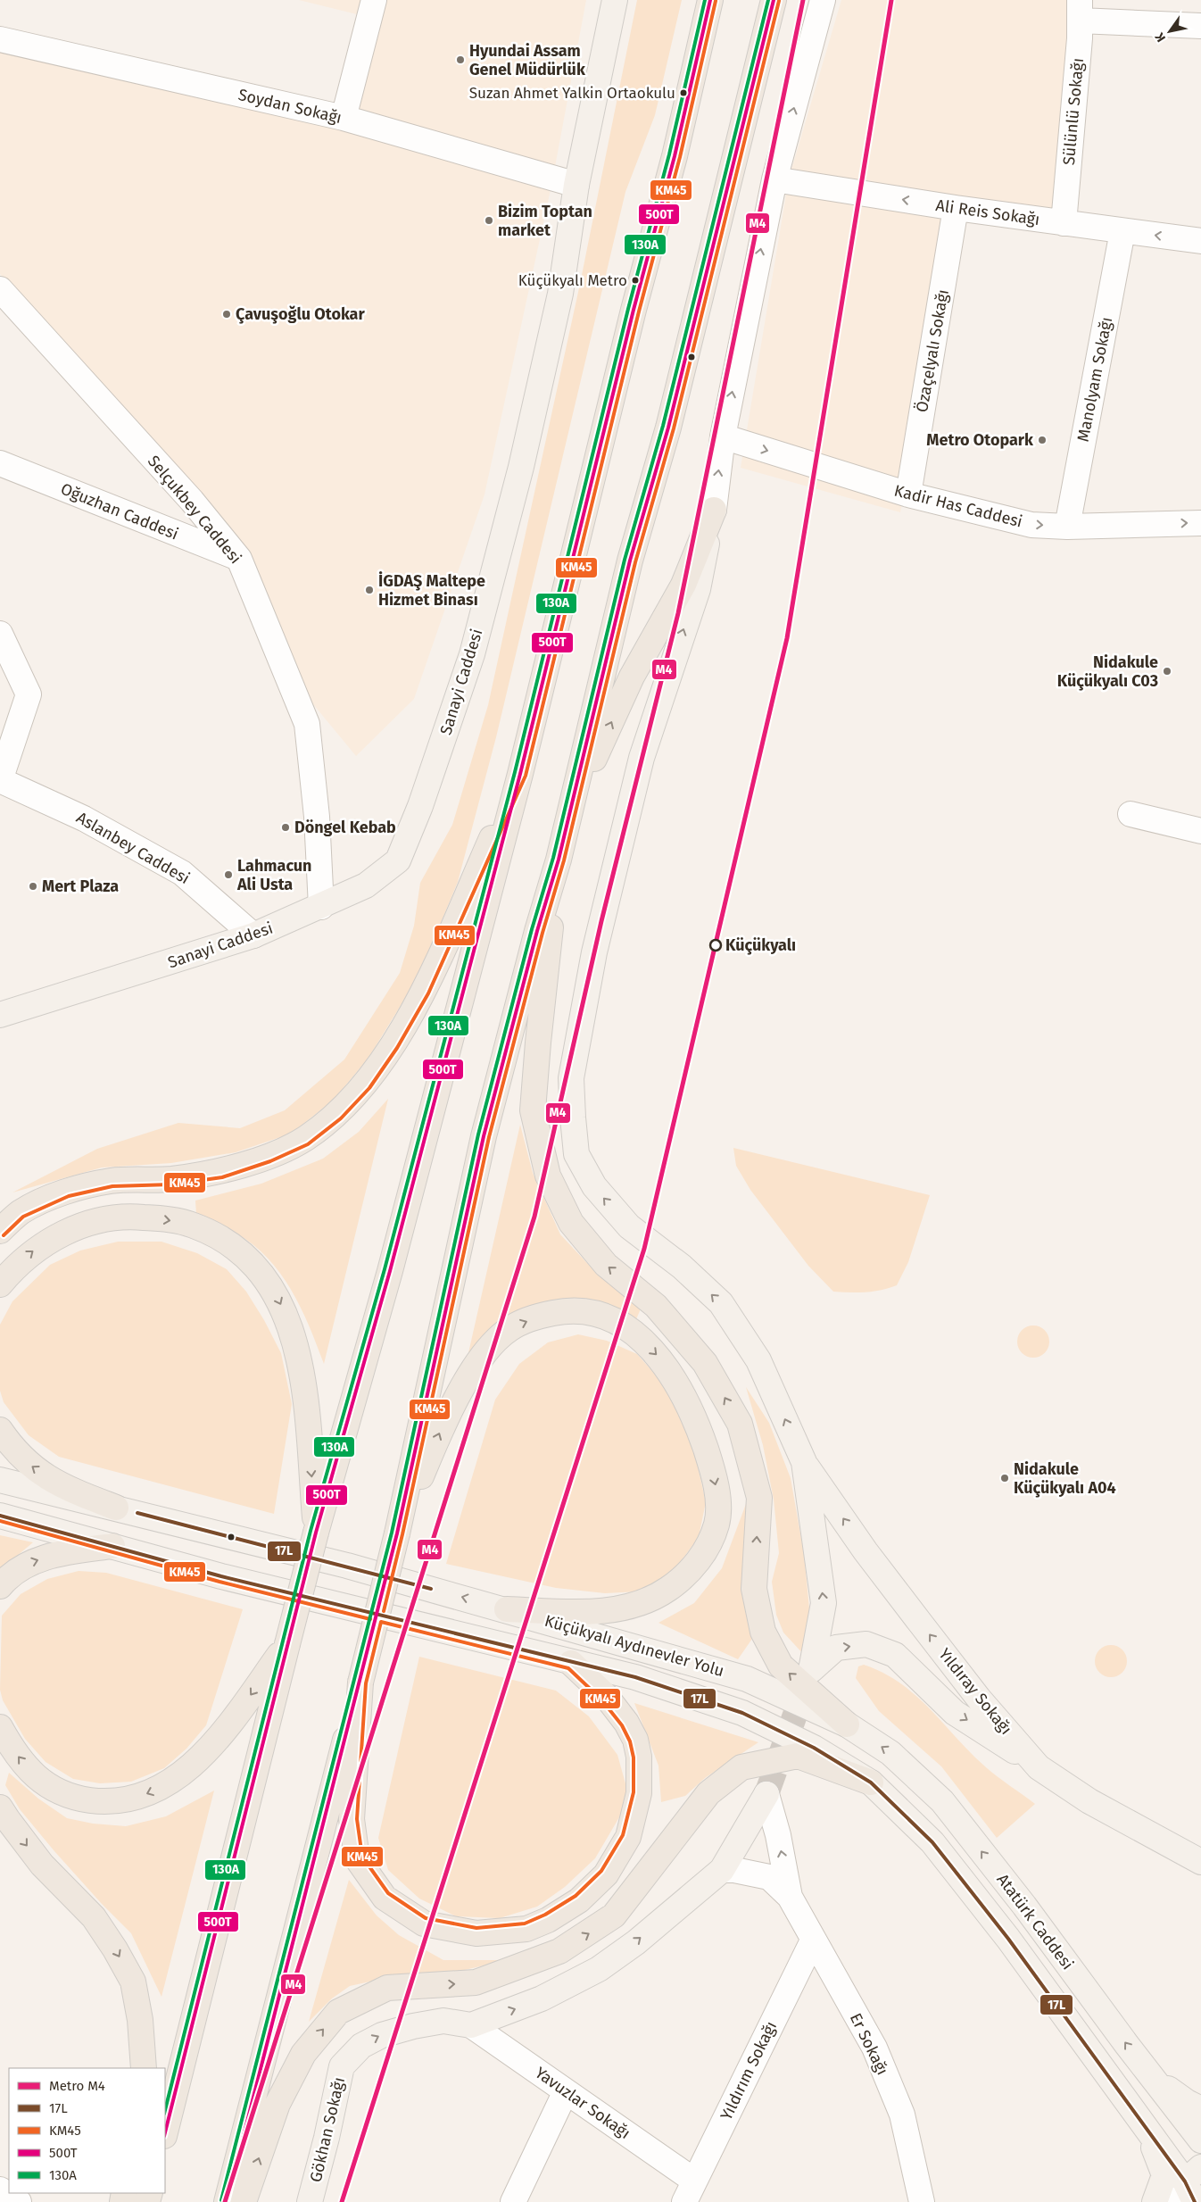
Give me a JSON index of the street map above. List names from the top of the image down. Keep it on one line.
{"streets":{"main road":["Sanayi Caddesi","Küçükyalı Aydınevler Yolu","Yıldıray Sokağı","Atatürk Caddesi","Gökhan Sokağı"],"street":["Soydan Sokağı","Sülünlü Sokağı","Ali Reis Sokağı","Özaçelyalı Sokağı","Manolyam Sokağı","Kadir Has Caddesi","Selçukbey Caddesi","Oğuzhan Caddesi","Aslanbey Caddesi","Er Sokağı","Yıldırım Sokağı","Yavuzlar Sokağı"]},"crossings":[["Soydan Sokağı","Sanayi Caddesi"],["Sülünlü Sokağı","Ali Reis Sokağı"],["Ali Reis Sokağı","Özaçelyalı Sokağı"],["Ali Reis Sokağı","Manolyam Sokağı"],["Özaçelyalı Sokağı","Kadir Has Caddesi"],["Manolyam Sokağı","Kadir Has Caddesi"],["Selçukbey Caddesi","Oğuzhan Caddesi"],["Selçukbey Caddesi","Sanayi Caddesi"],["Sanayi Caddesi","Aslanbey Caddesi"],["Küçükyalı Aydınevler Yolu","Atatürk Caddesi"],["Er Sokağı","Yıldırım Sokağı"],["Yıldırım Sokağı","Yavuzlar Sokağı"],["Yavuzlar Sokağı","Gökhan Sokağı"]],"one_way":["Ali Reis Sokağı","Kadir Has Caddesi","Yıldıray Sokağı","Atatürk Caddesi","Gökhan Sokağı"],"places":["Hyundai Assam Genel Müdürlük","Suzan Ahmet Yalkin Ortaokulu","Bizim Toptan market","Küçükyalı Metro","Çavuşoğlu Otokar","Metro Otopark","İGDAŞ Maltepe Hizmet Binası","Nidakule Küçükyalı C03","Döngel Kebab","Lahmacun Ali Usta","Mert Plaza","Küçükyalı","Nidakule Küçükyalı A04"],"lines":["metro line M4","transit line 500T","transit line 130A","transit line KM45","transit line 17L"],"legend":["Metro M4","17L","KM45","500T","130A"],"north":"bottom left"}
